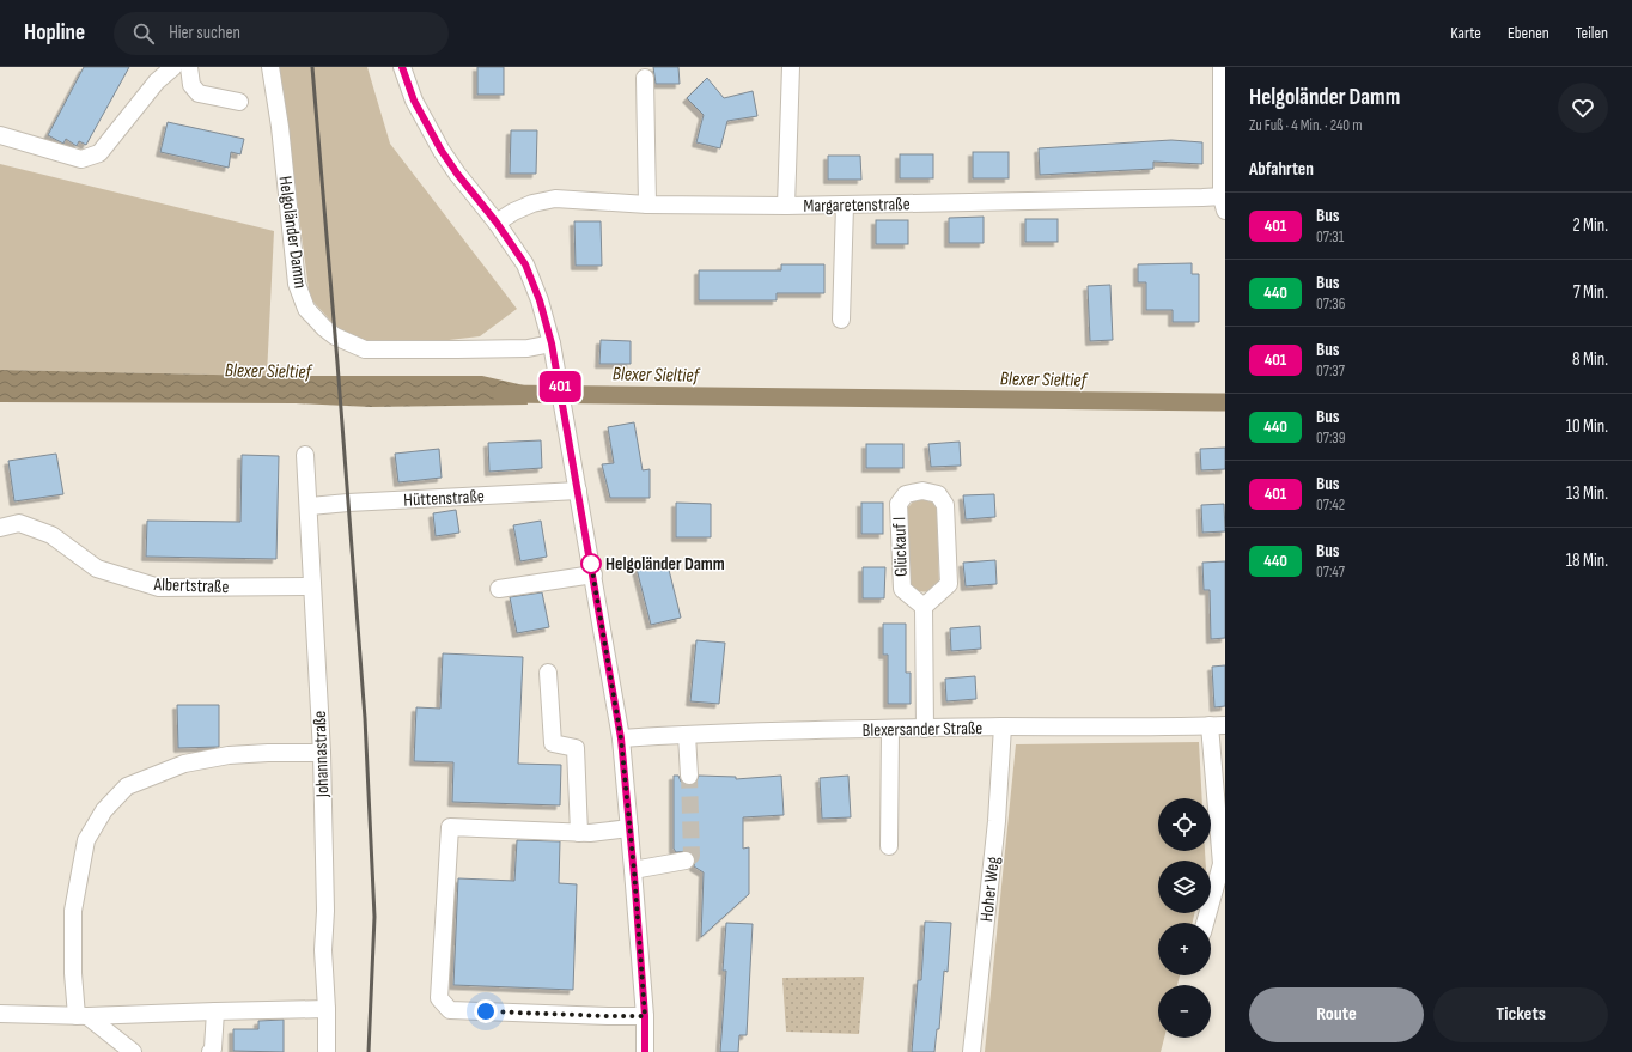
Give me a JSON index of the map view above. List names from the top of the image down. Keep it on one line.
{"streets":{"street":["Margaretenstraße","Helgoländer Damm","Hüttenstraße","Glückauf I","Albertstraße","Blexersander Straße","Johannastraße","Hoher Weg"]},"crossings":[["Hüttenstraße","Johannastraße"],["Albertstraße","Johannastraße"],["Blexersander Straße","Hoher Weg"]],"water":["Blexer Sieltief"],"places":["Helgoländer Damm"],"lines":["bus line 401"],"page":{"header":"Hopline","search":"Hier suchen","nav":["Karte","Ebenen","Teilen"],"on_map":"401","heading":[["Helgoländer Damm","Zu Fuß · 4 Min. · 240 m"],"Abfahrten"],"list":[{"mark":"401","name":"Bus","note":"07:31","value":"2 Min."},{"mark":"440","name":"Bus","note":"07:36","value":"7 Min."},{"mark":"401","name":"Bus","note":"07:37","value":"8 Min."},{"mark":"440","name":"Bus","note":"07:39","value":"10 Min."},{"mark":"401","name":"Bus","note":"07:42","value":"13 Min."},{"mark":"440","name":"Bus","note":"07:47","value":"18 Min."}],"map_buttons":["+","−"],"buttons":["Route","Tickets"]}}
